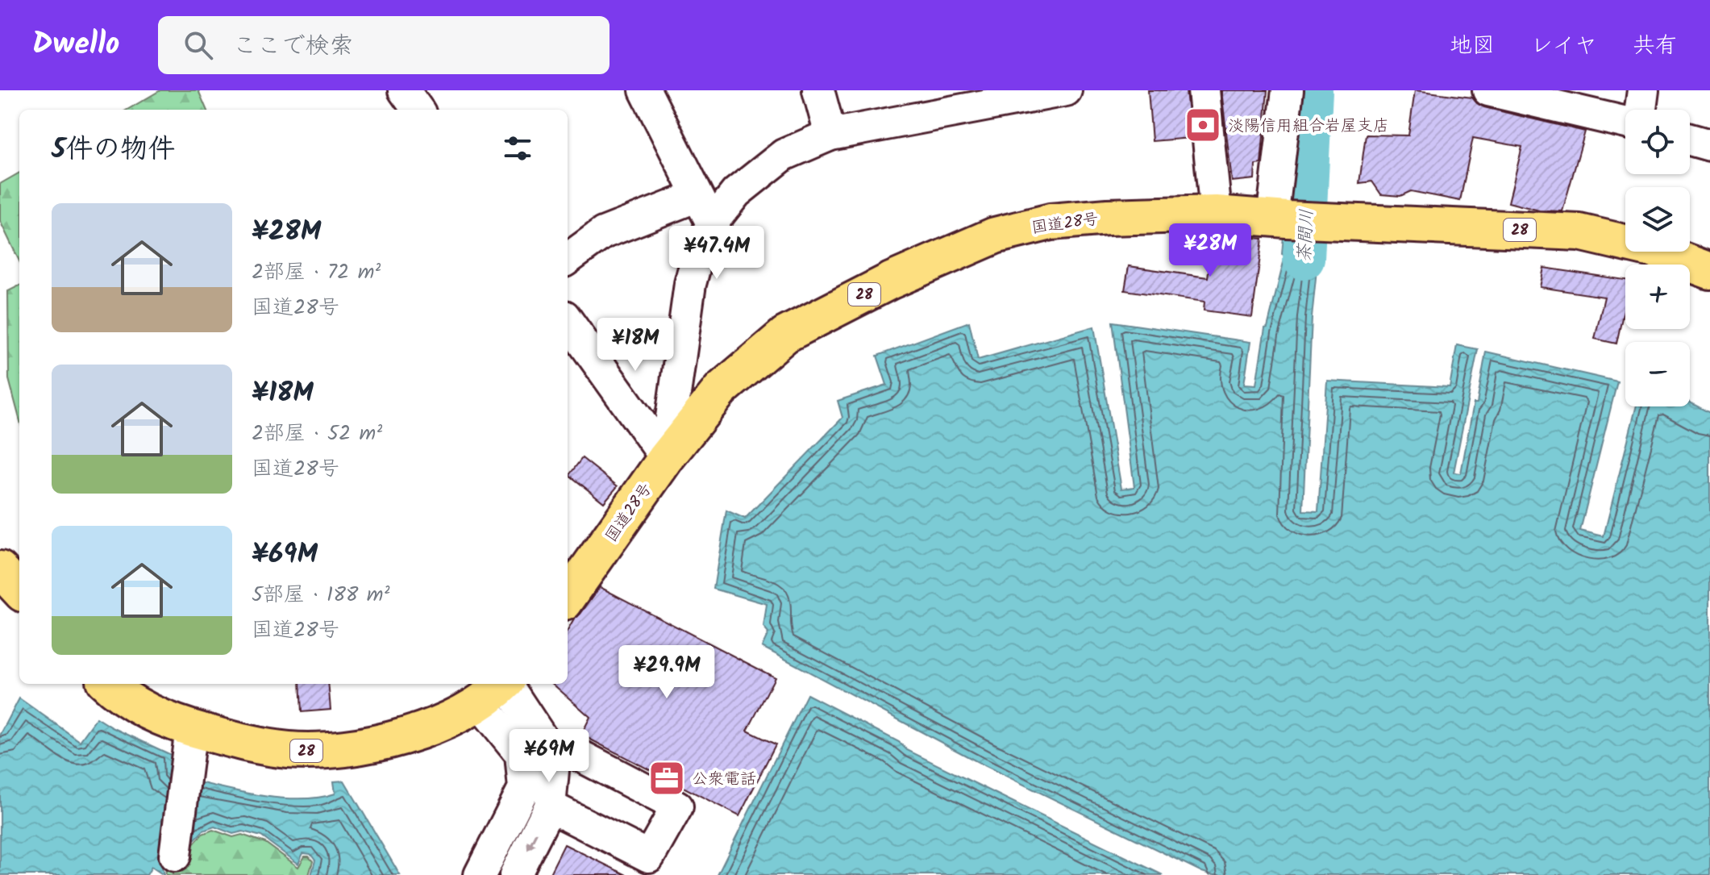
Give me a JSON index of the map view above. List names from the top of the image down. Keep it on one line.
{"streets":{"highway":["国道28号","28"]},"water":["茶間川"],"places":{"bank":["淡陽信用組合岩屋支店"],"office":["公衆電話"]},"page":{"header":"Dwello","search":"ここで検索","nav":["地図","レイヤ","共有"],"map_buttons":["+","−"],"heading":"5件の物件","list":[{"name":"¥28M","note":"2部屋 · 72 m² · 国道28号"},{"name":"¥18M","note":"2部屋 · 52 m² · 国道28号"},{"name":"¥69M","note":"5部屋 · 188 m² · 国道28号"}],"price":["¥28M","¥47.4M","¥18M","¥29.9M","¥69M"]}}
